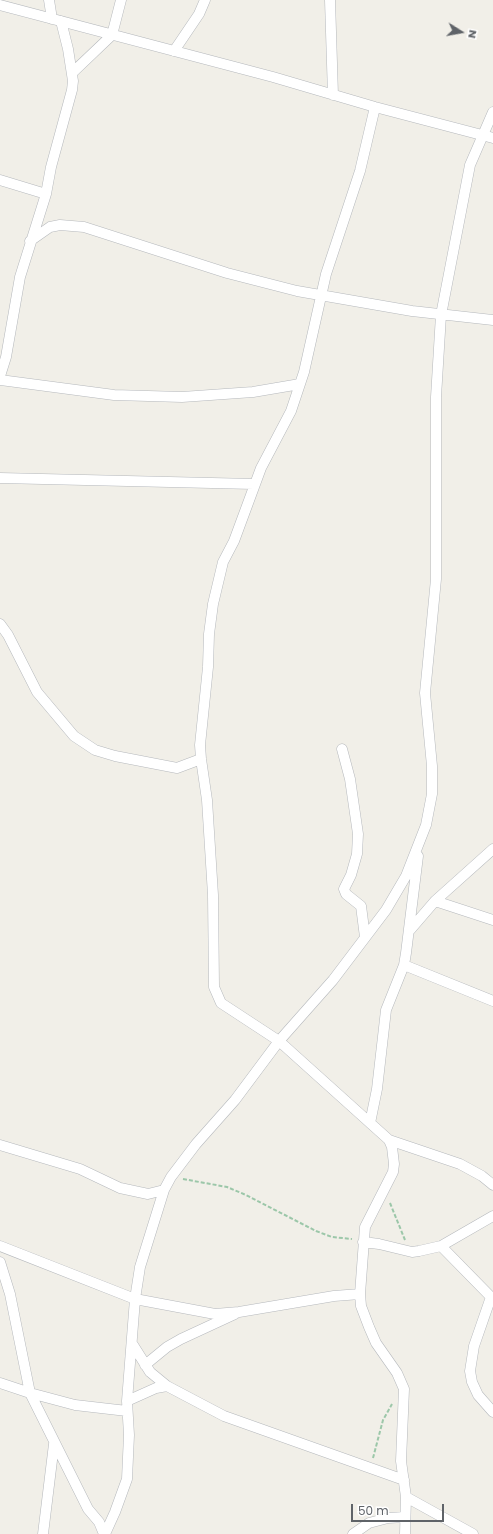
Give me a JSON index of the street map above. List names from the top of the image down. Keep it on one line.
{"scale_bar":"50 m","north":"right"}
